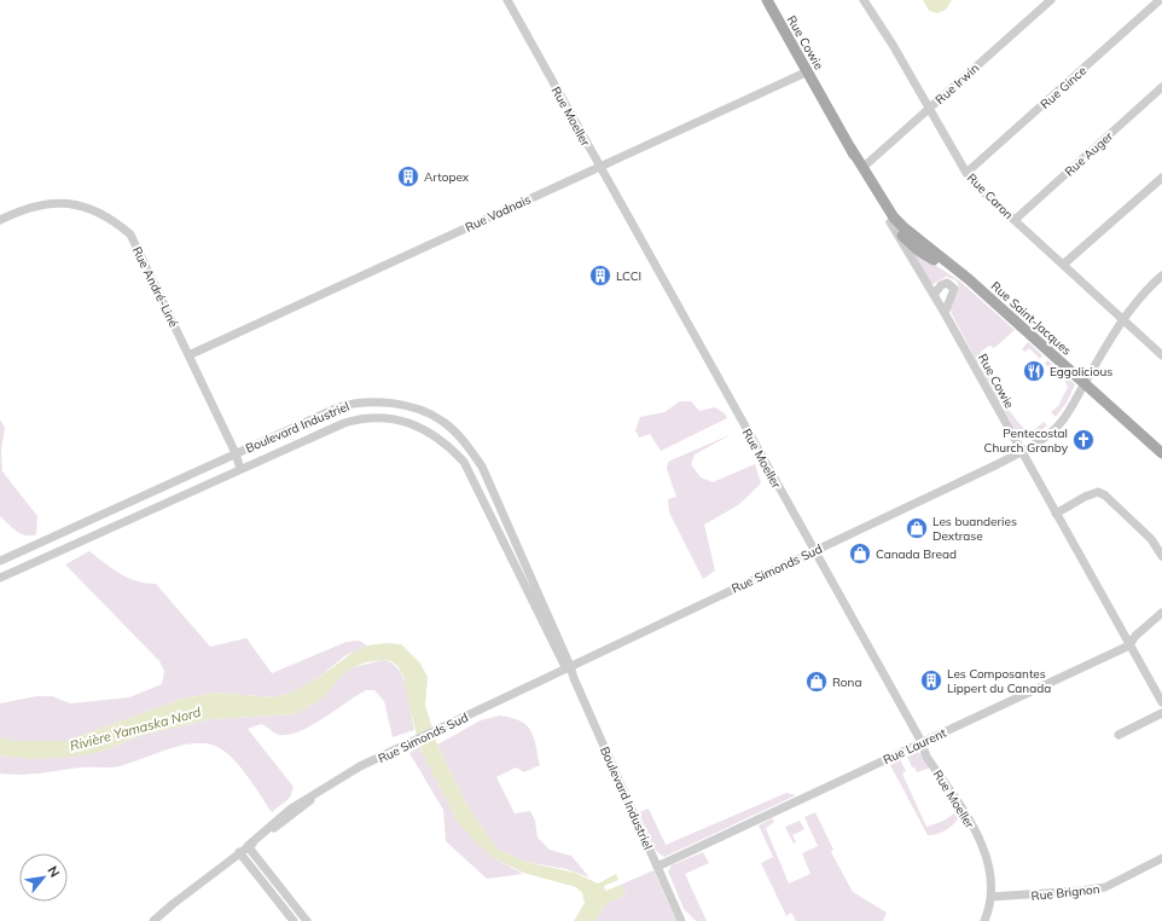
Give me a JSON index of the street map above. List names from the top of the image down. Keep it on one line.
{"streets":{"main road":["Rue Cowie","Rue Saint-Jacques"],"street":["Rue Irwin","Rue Gince","Rue Moeller","Rue Auger","Rue Caron","Rue Vadnais","Rue André-Liné","Boulevard Industriel","Rue Simonds Sud","Rue Laurent","Rue Brignon"]},"crossings":[["Rue Cowie","Rue Irwin"],["Rue Cowie","Rue Vadnais"],["Rue Cowie","Rue Saint-Jacques"],["Rue Cowie","Rue Simonds Sud"],["Rue Cowie","Rue Laurent"],["Rue Irwin","Rue Caron"],["Rue Irwin","Rue Saint-Jacques"],["Rue Gince","Rue Caron"],["Rue Moeller","Rue Vadnais"],["Rue Moeller","Rue Simonds Sud"],["Rue Moeller","Rue Laurent"],["Rue Moeller","Rue Brignon"],["Rue Auger","Rue Caron"],["Rue Caron","Rue Simonds Sud"],["Rue Vadnais","Rue André-Liné"],["Rue André-Liné","Boulevard Industriel"],["Rue Saint-Jacques","Rue Simonds Sud"],["Boulevard Industriel","Rue Simonds Sud"],["Boulevard Industriel","Rue Laurent"]],"water":["Rivière Yamaska Nord"],"places":{"building":["Artopex","LCCI","Les Composantes Lippert du Canada"],"restaurant":["Eggolicious"],"church":["Pentecostal Church Granby"],"shop":["Les buanderies Dextrase","Canada Bread","Rona"]},"north":"top right"}
